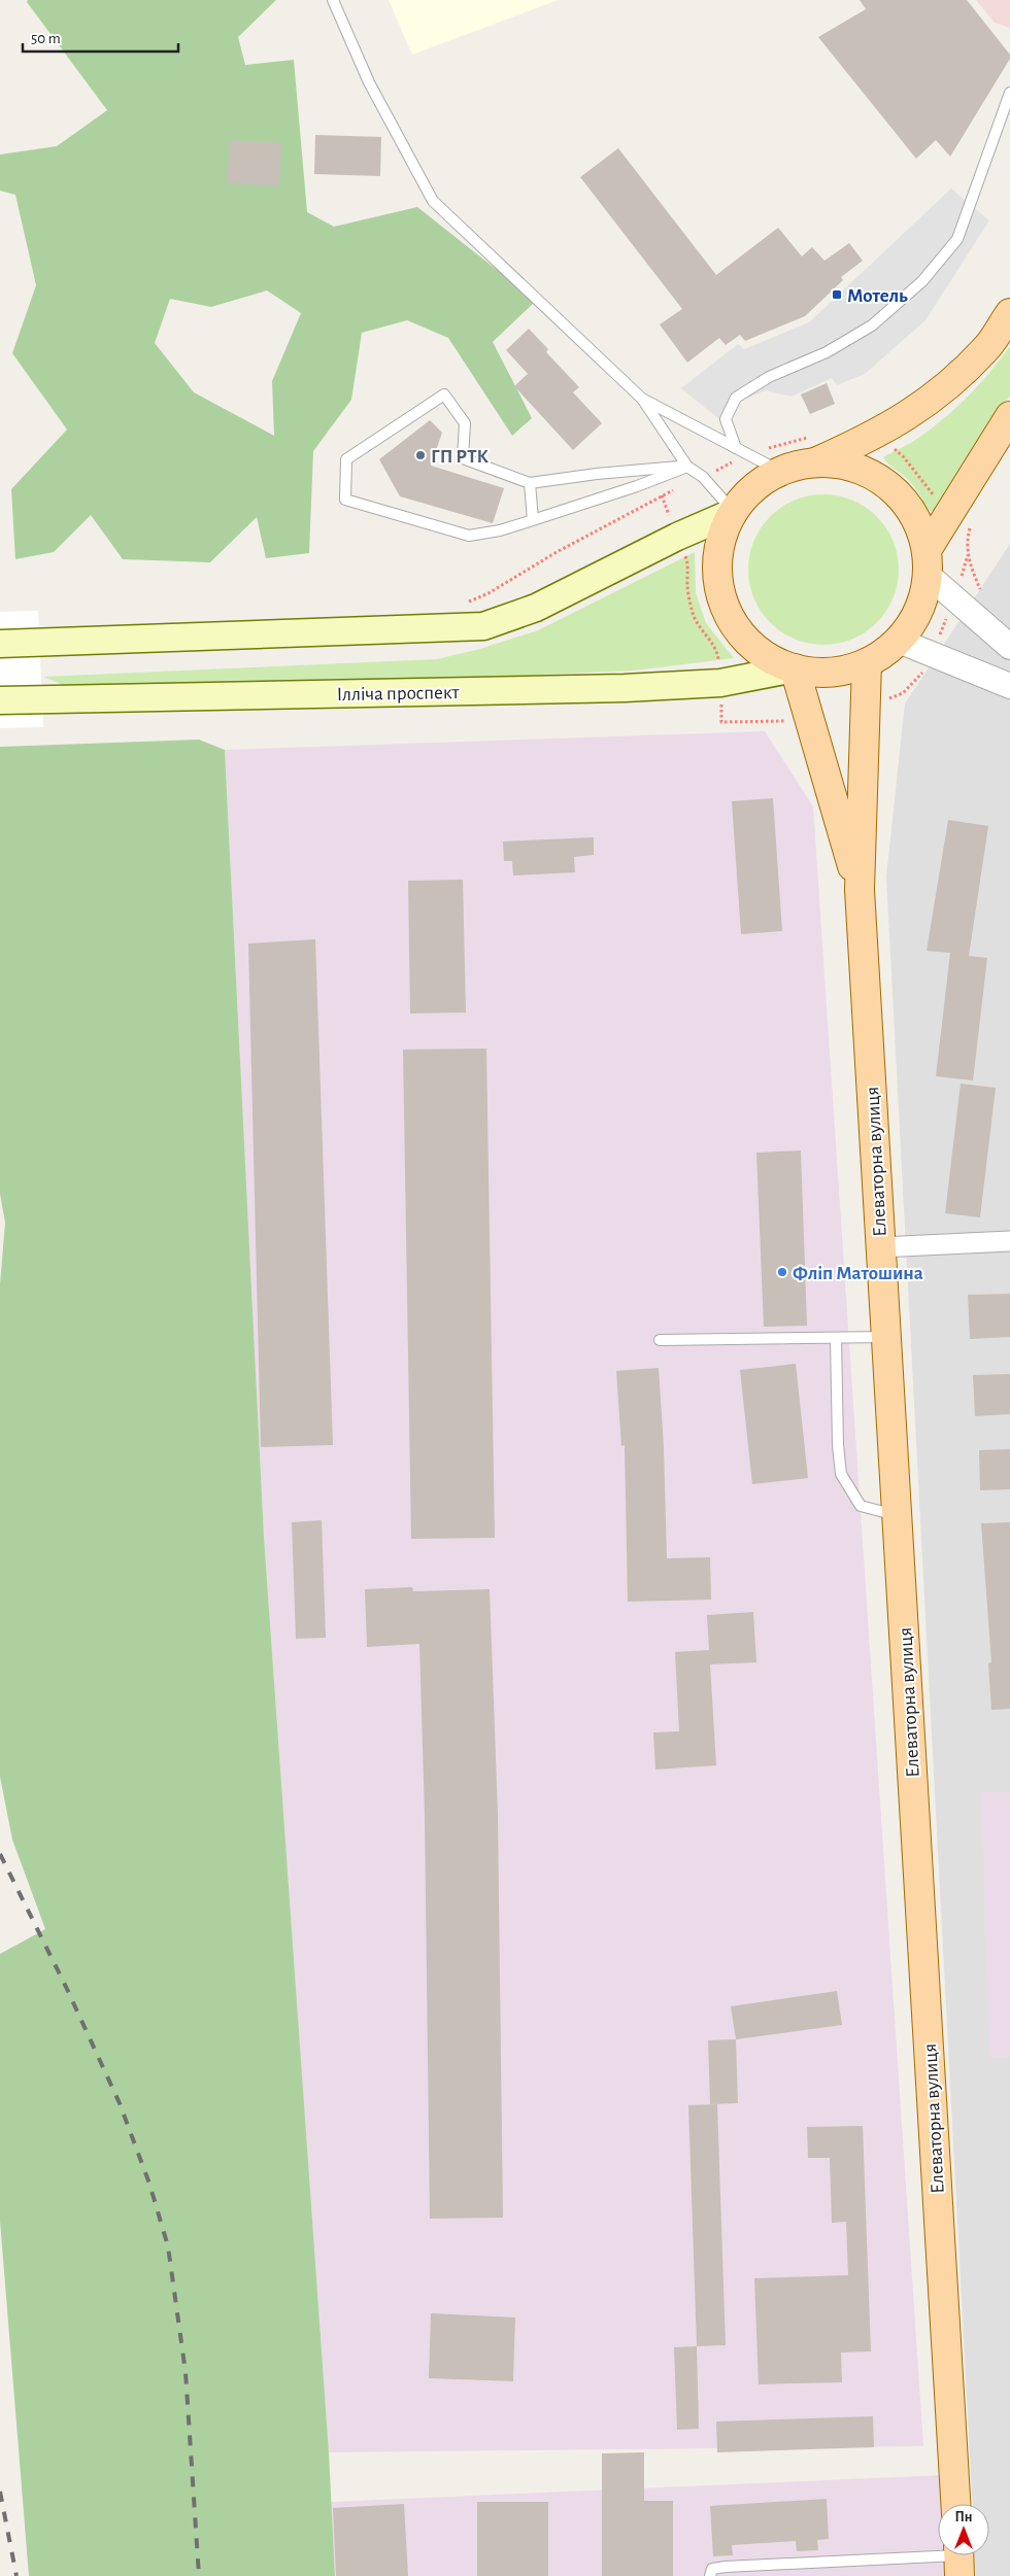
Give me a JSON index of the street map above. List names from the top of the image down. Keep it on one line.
{"streets":{"main road":["Ілліча проспект","Елеваторна вулиця"]},"crossings":[["Ілліча проспект","Елеваторна вулиця"]],"places":{"transit":["Мотель"],"other":["ГП РТК","Фліп Матошина"]},"scale_bar":"50 m","north":"top"}
